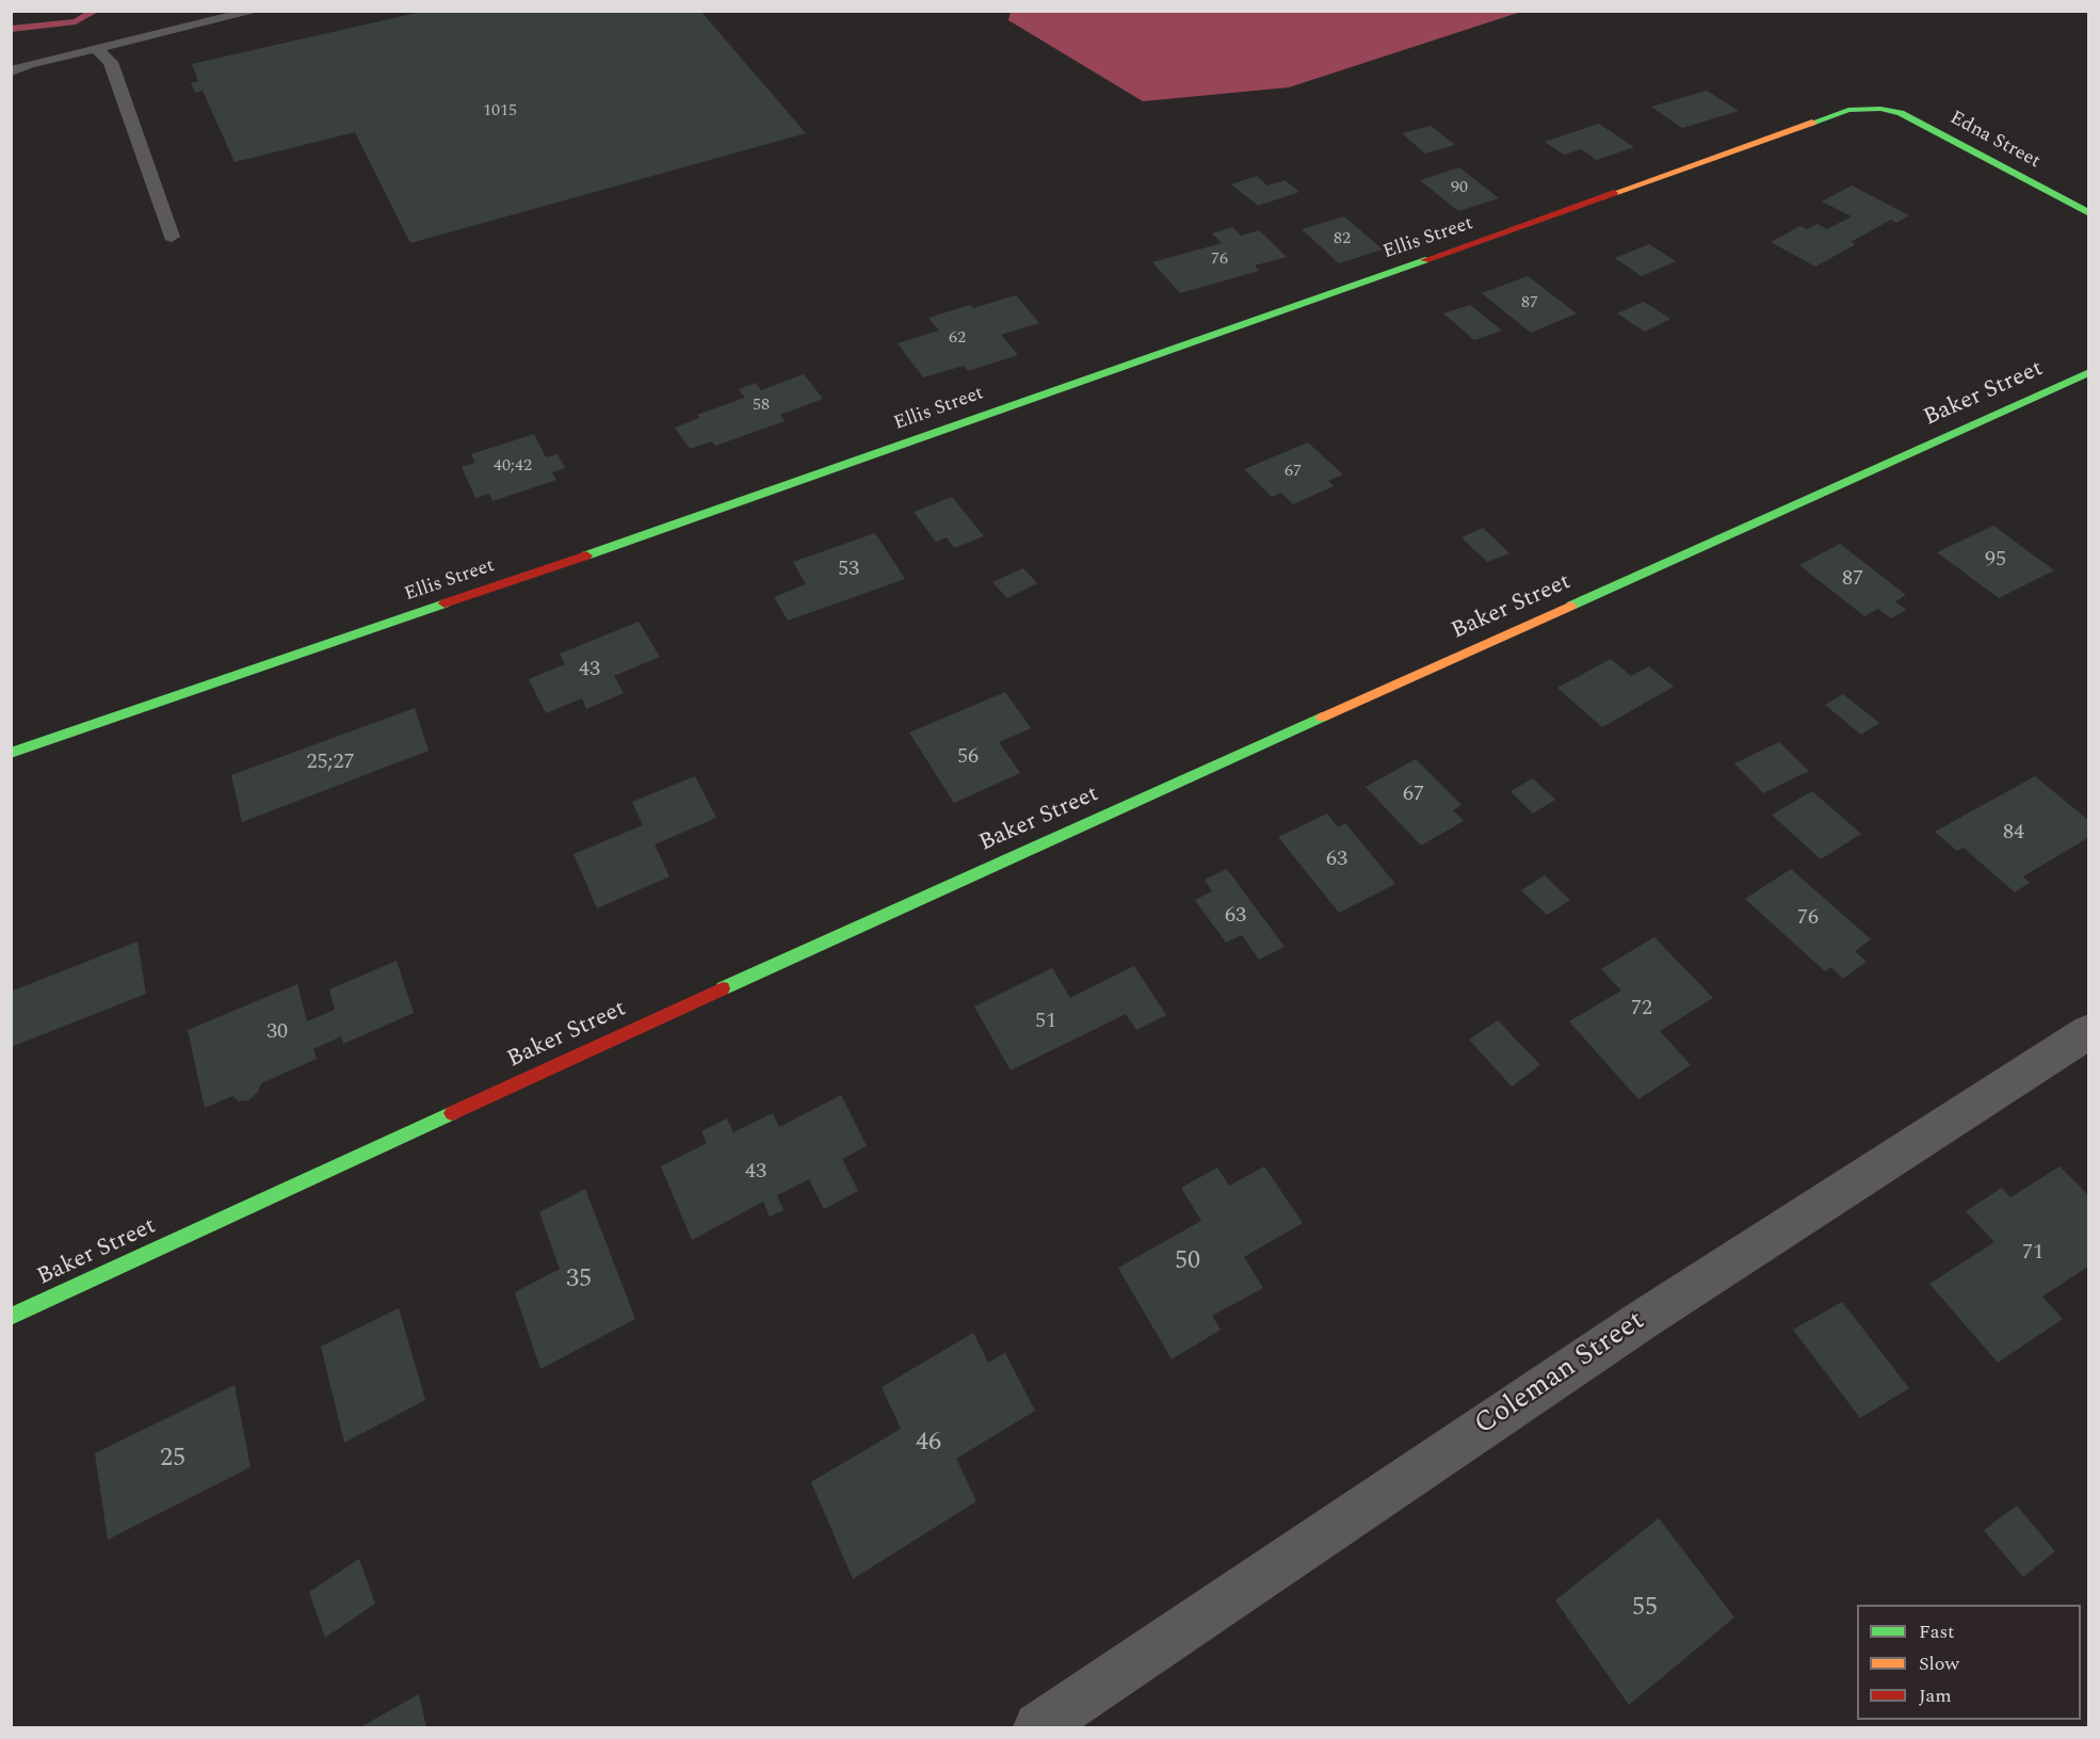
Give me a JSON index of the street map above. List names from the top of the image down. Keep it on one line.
{"streets":{"street":["Edna Street","Ellis Street","Baker Street","Coleman Street"]},"crossings":[["Edna Street","Ellis Street"]],"house_numbers":["1015","90","82","76","87","62","58","40;42","67","95","53","87","43","56","25;27","67","84","63","63","76","72","51","30","43","71","50","35","46","25","55"],"legend":["Fast","Slow","Jam"]}
